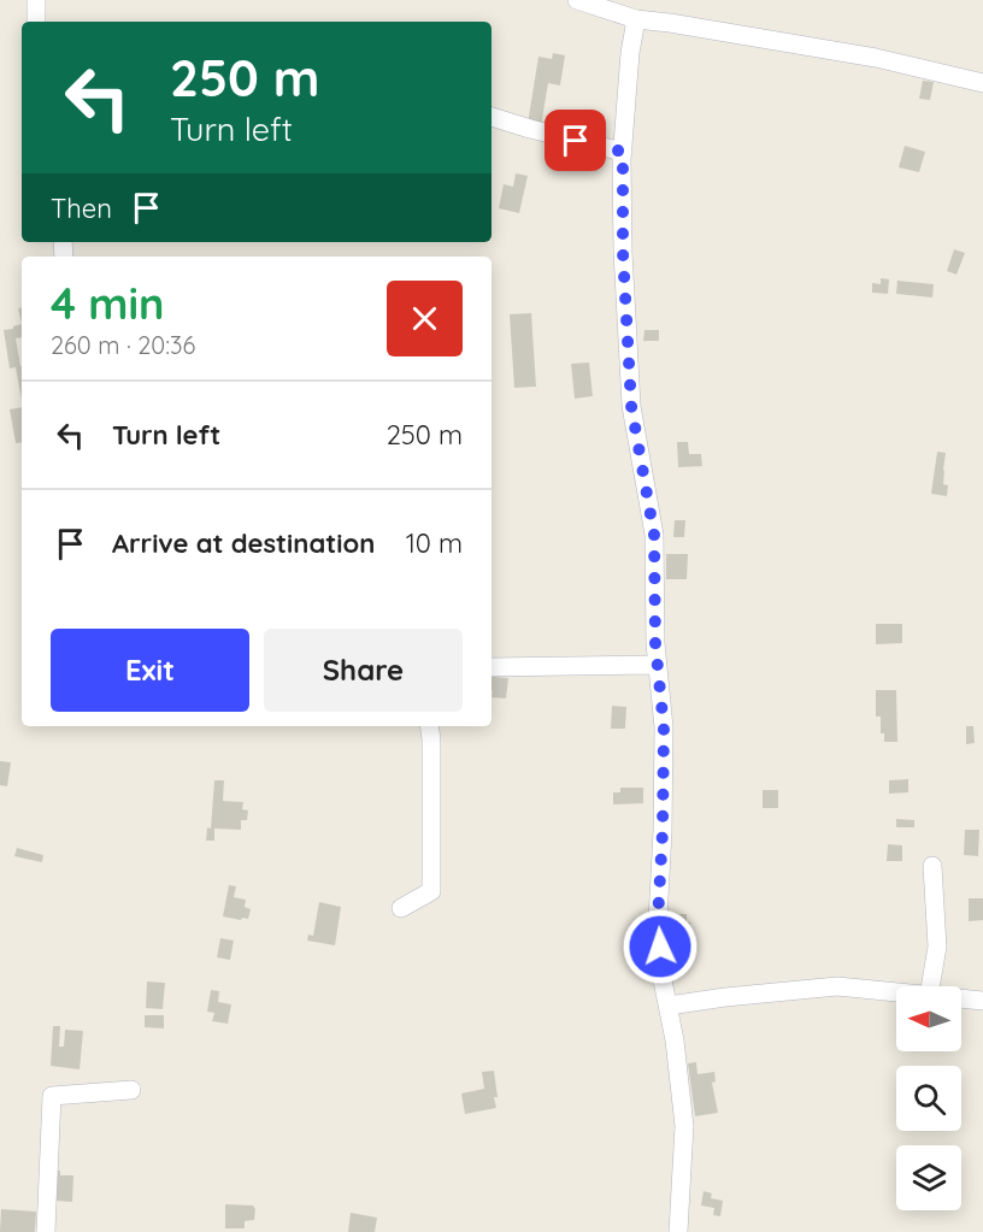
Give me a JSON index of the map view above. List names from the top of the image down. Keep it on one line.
{"north":"left","page":{"turn":["250 m","Turn left"],"then":"Then","heading":["4 min","260 m · 20:36"],"list":[{"name":"Turn left","value":"250 m"},{"name":"Arrive at destination","value":"10 m"}],"buttons":["Exit","Share"]}}
